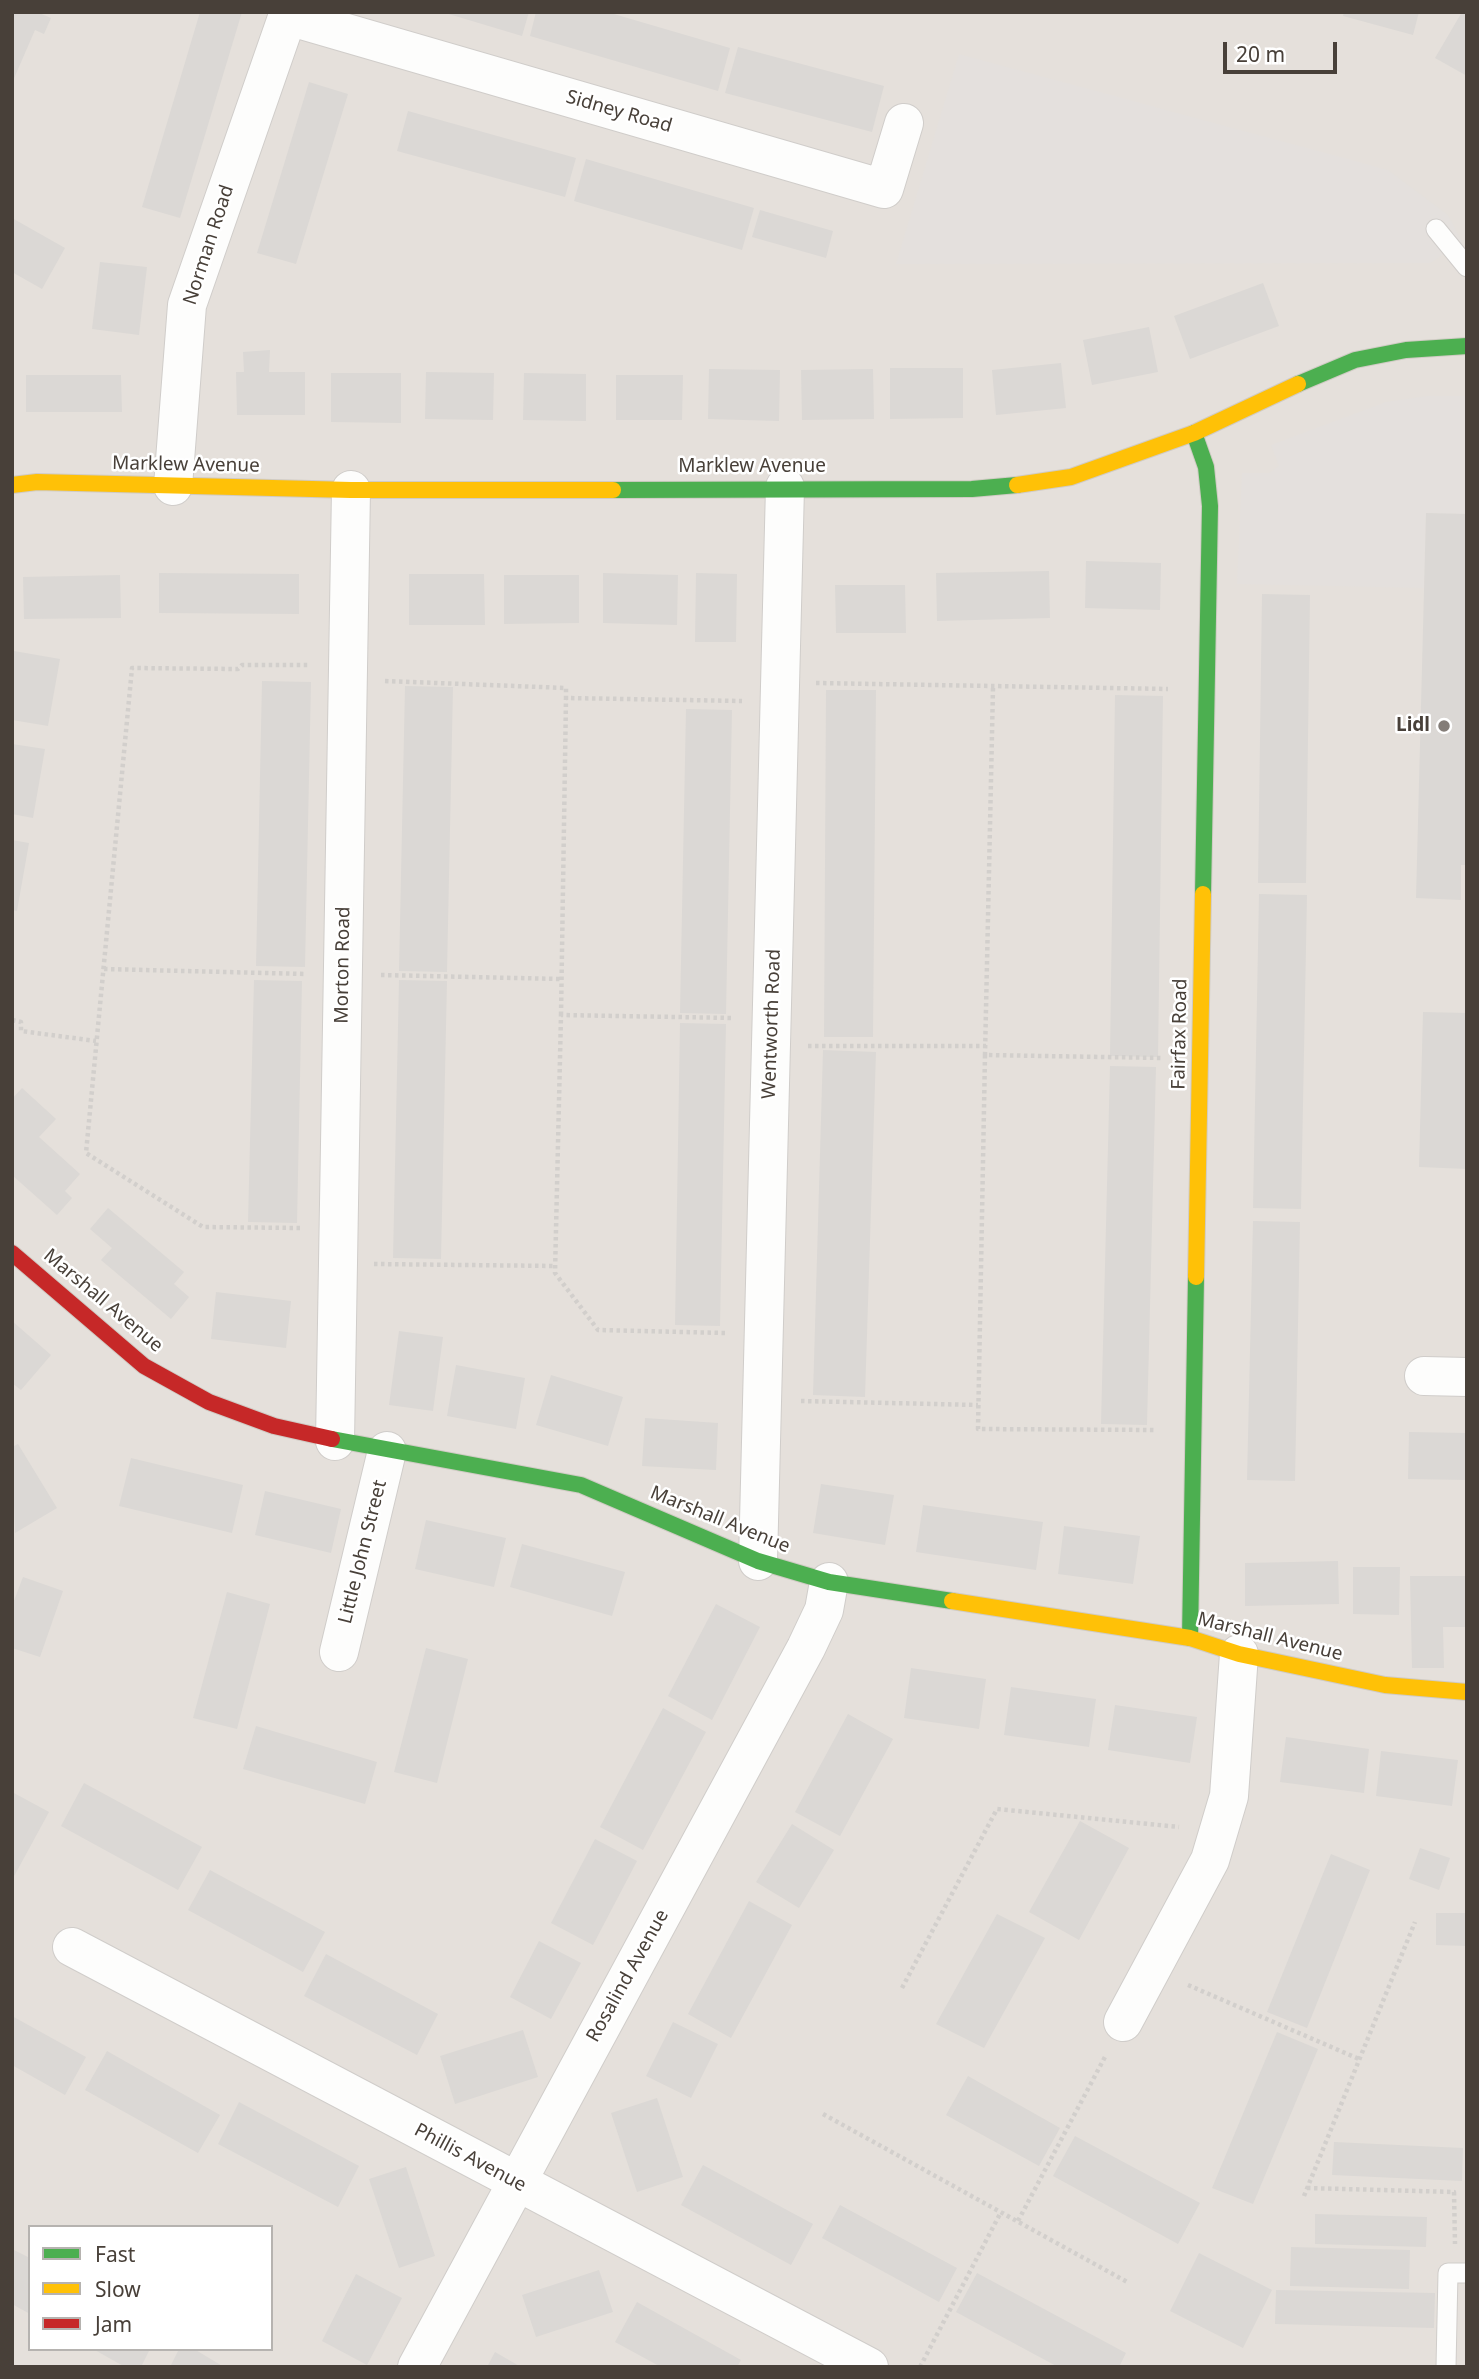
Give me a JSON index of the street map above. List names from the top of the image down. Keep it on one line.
{"streets":{"street":["Sidney Road","Norman Road","Marklew Avenue","Morton Road","Wentworth Road","Fairfax Road","Marshall Avenue","Little John Street","Rosalind Avenue","Phillis Avenue"]},"crossings":[["Sidney Road","Norman Road"],["Norman Road","Marklew Avenue"],["Marklew Avenue","Morton Road"],["Marklew Avenue","Wentworth Road"],["Marklew Avenue","Fairfax Road"],["Morton Road","Marshall Avenue"],["Wentworth Road","Marshall Avenue"],["Fairfax Road","Marshall Avenue"],["Marshall Avenue","Little John Street"],["Marshall Avenue","Rosalind Avenue"],["Rosalind Avenue","Phillis Avenue"]],"places":["Lidl"],"legend":["Fast","Slow","Jam"],"scale_bar":"20 m"}
